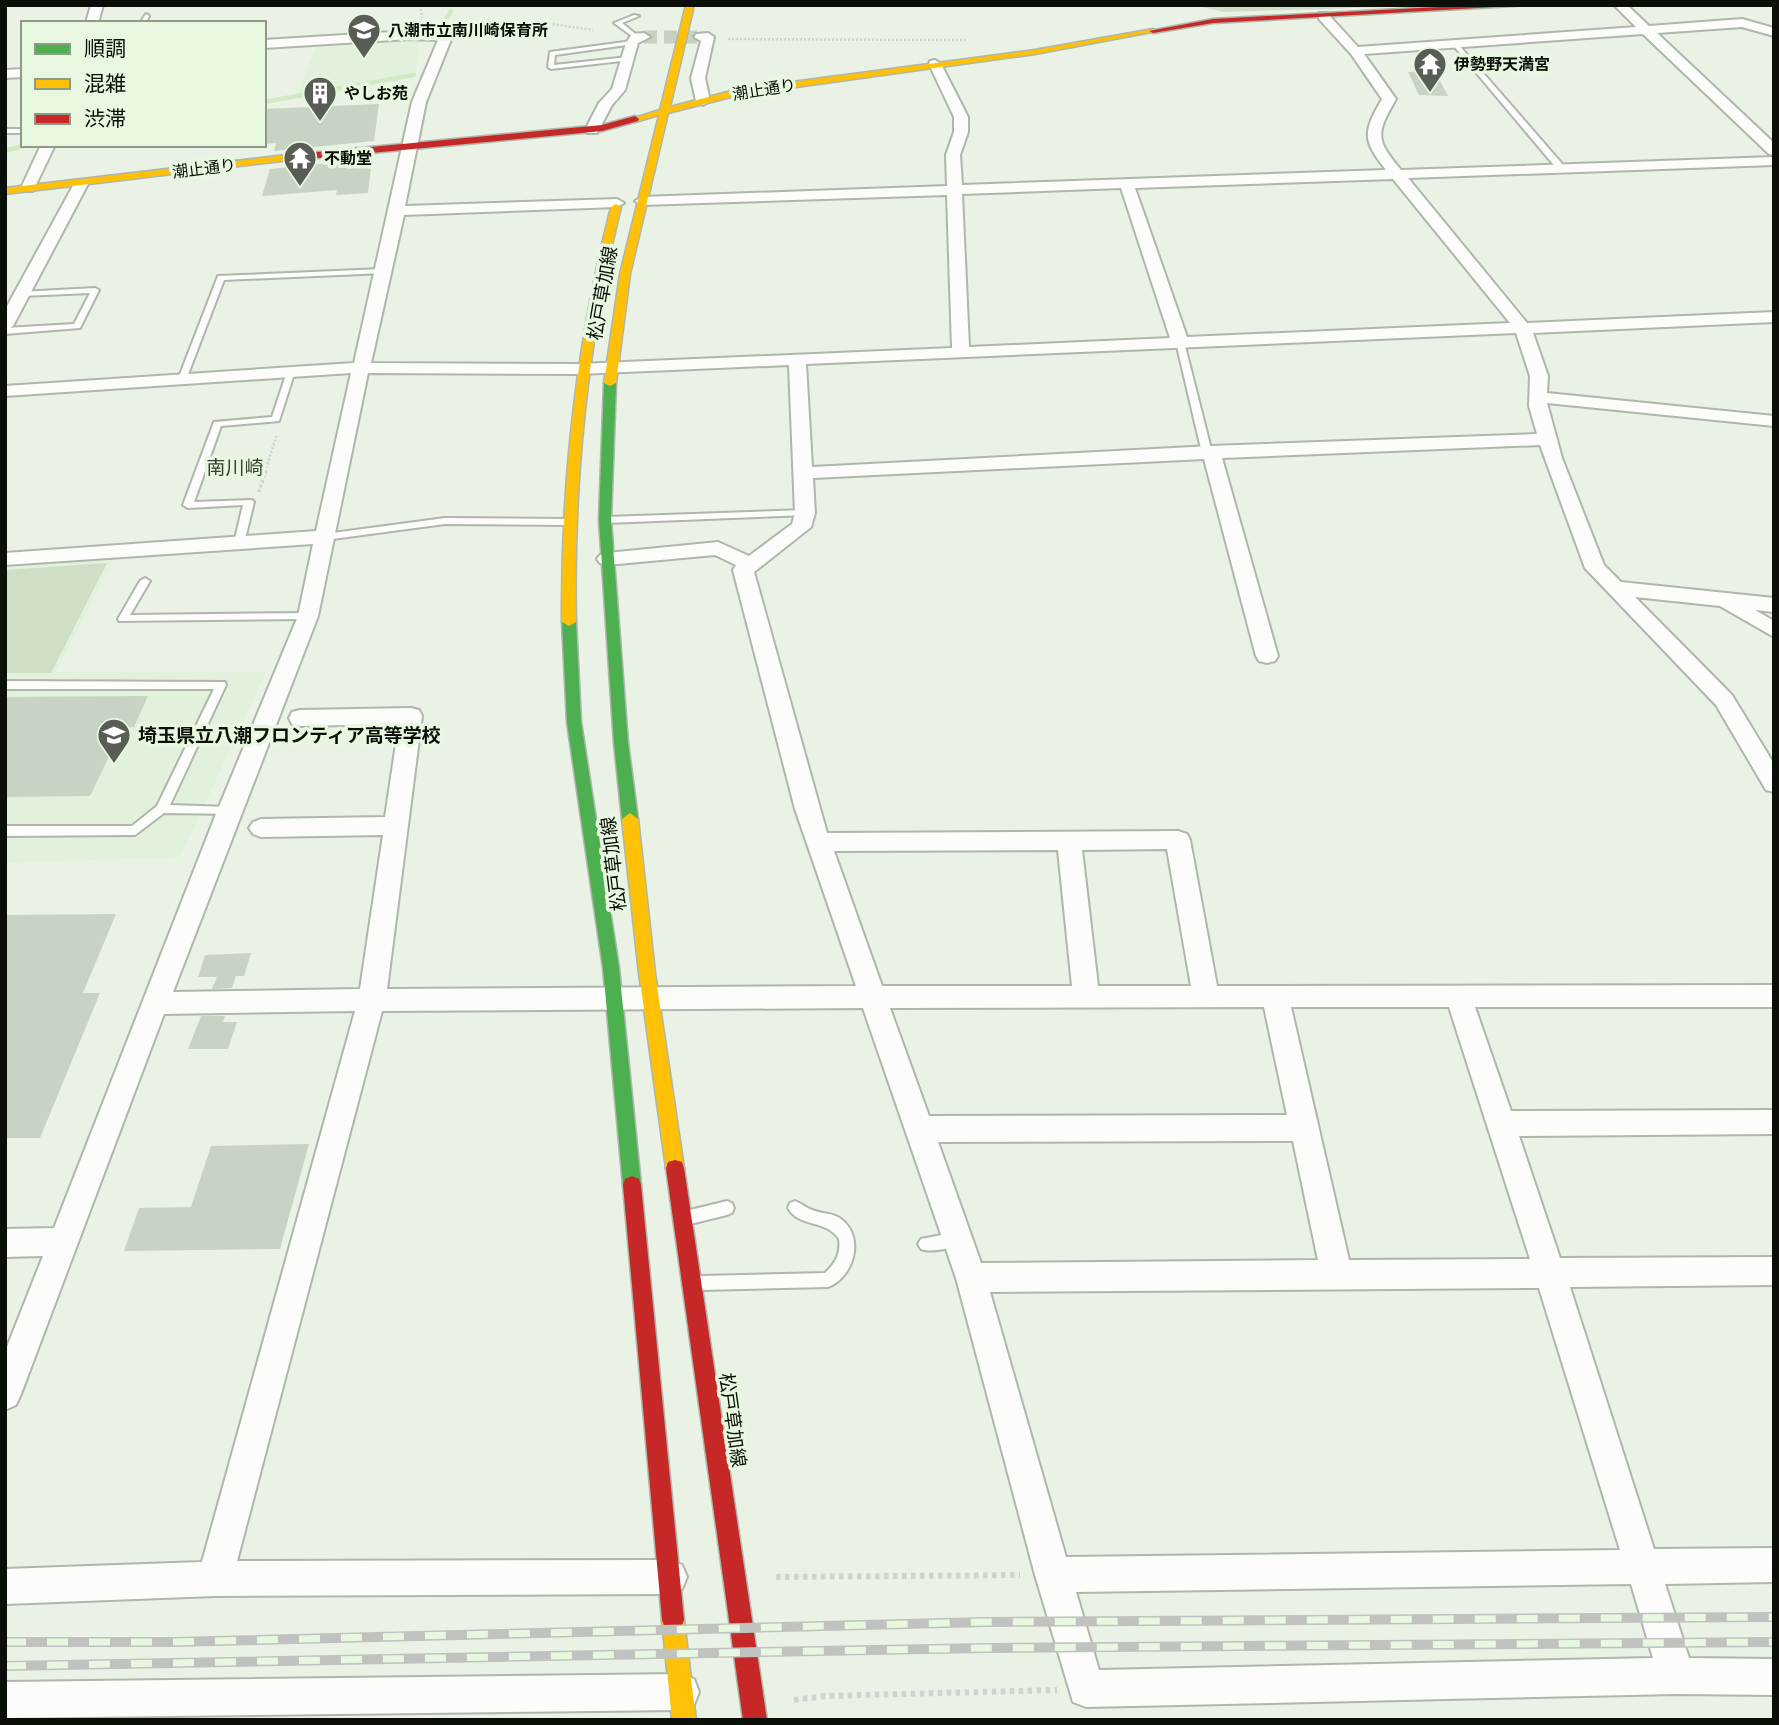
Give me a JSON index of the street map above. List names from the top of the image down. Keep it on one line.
{"streets":{"main road":["潮止通り","松戸草加線"]},"crossings":[["潮止通り","松戸草加線"]],"districts":["南川崎"],"places":{"school or university":["八潮市立南川崎保育所","埼玉県立八潮フロンティア高等学校"],"temple":["伊勢野天満宮","不動堂"],"building":["やしお苑"]},"legend":["順調","混雑","渋滞"]}
